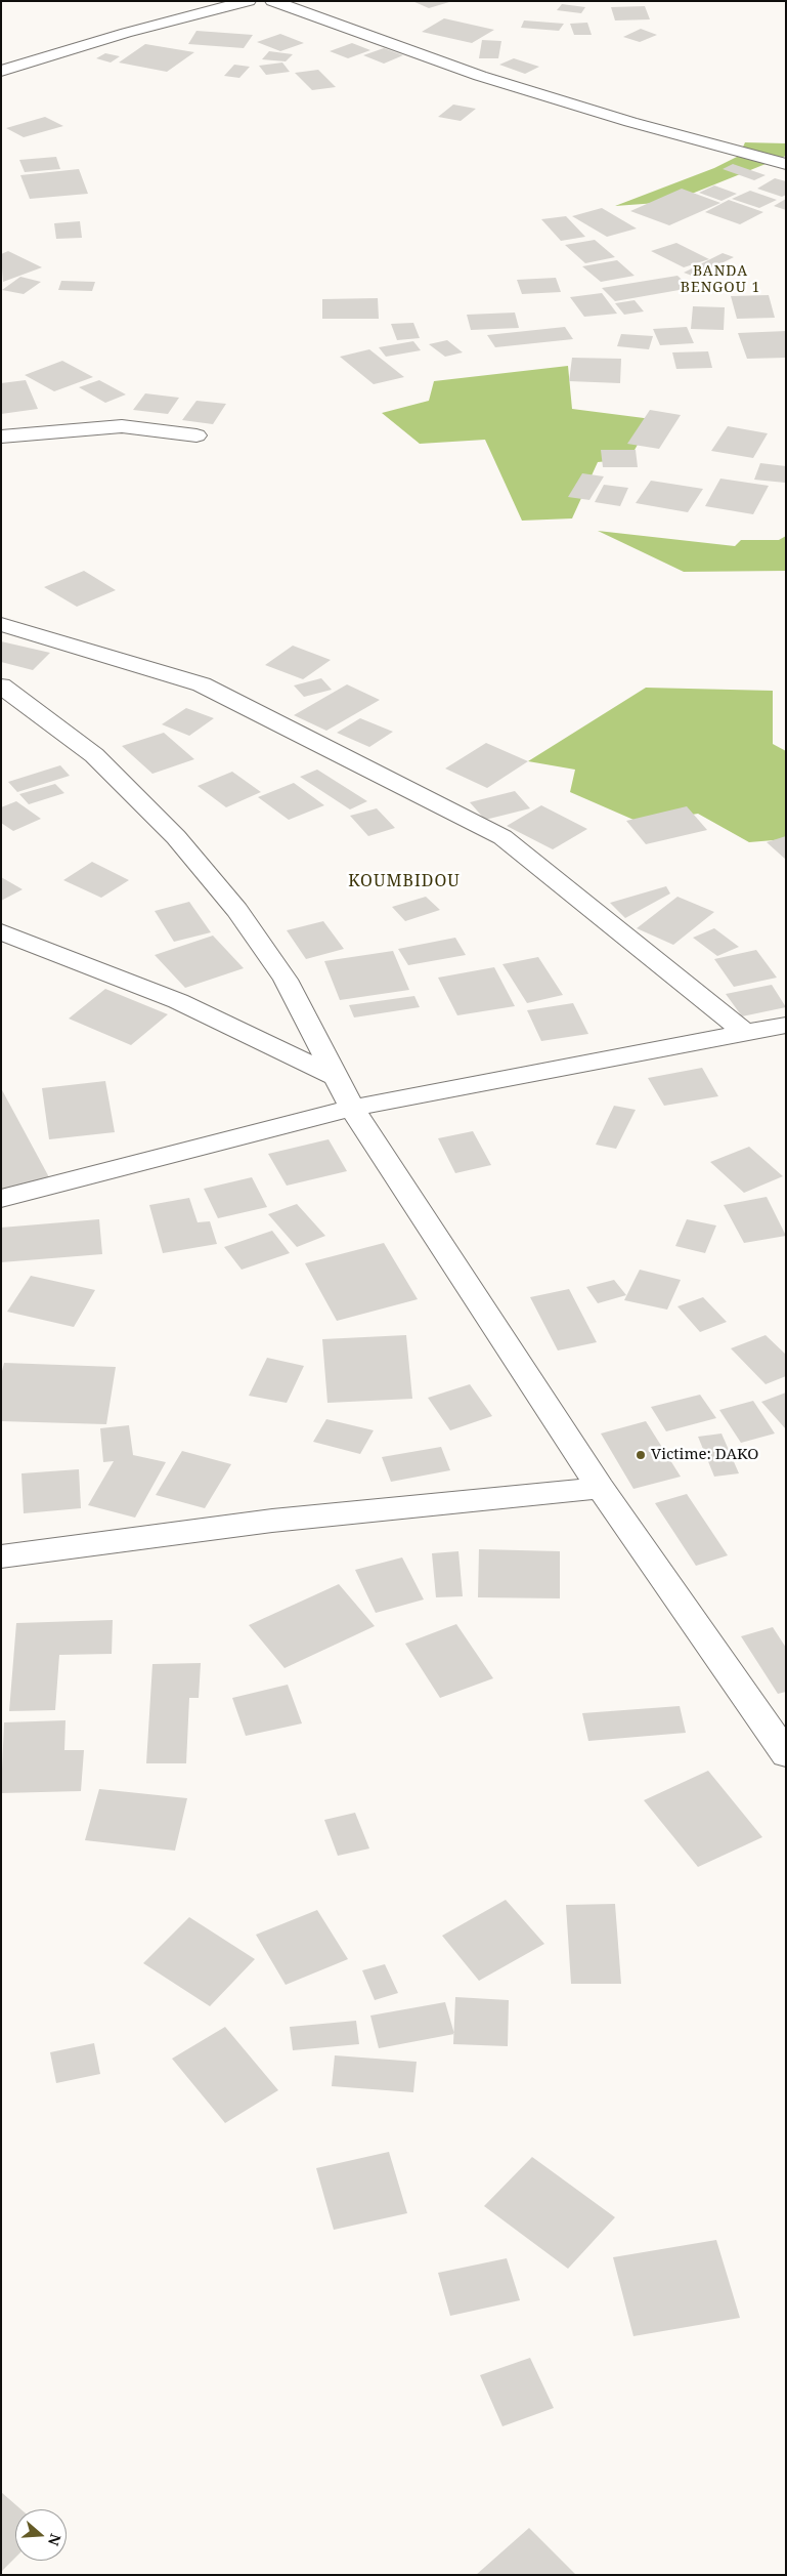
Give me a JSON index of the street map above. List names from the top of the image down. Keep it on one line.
{"districts":["BANDA BENGOU 1","KOUMBIDOU"],"places":["Victime: DAKO"],"north":"right"}
